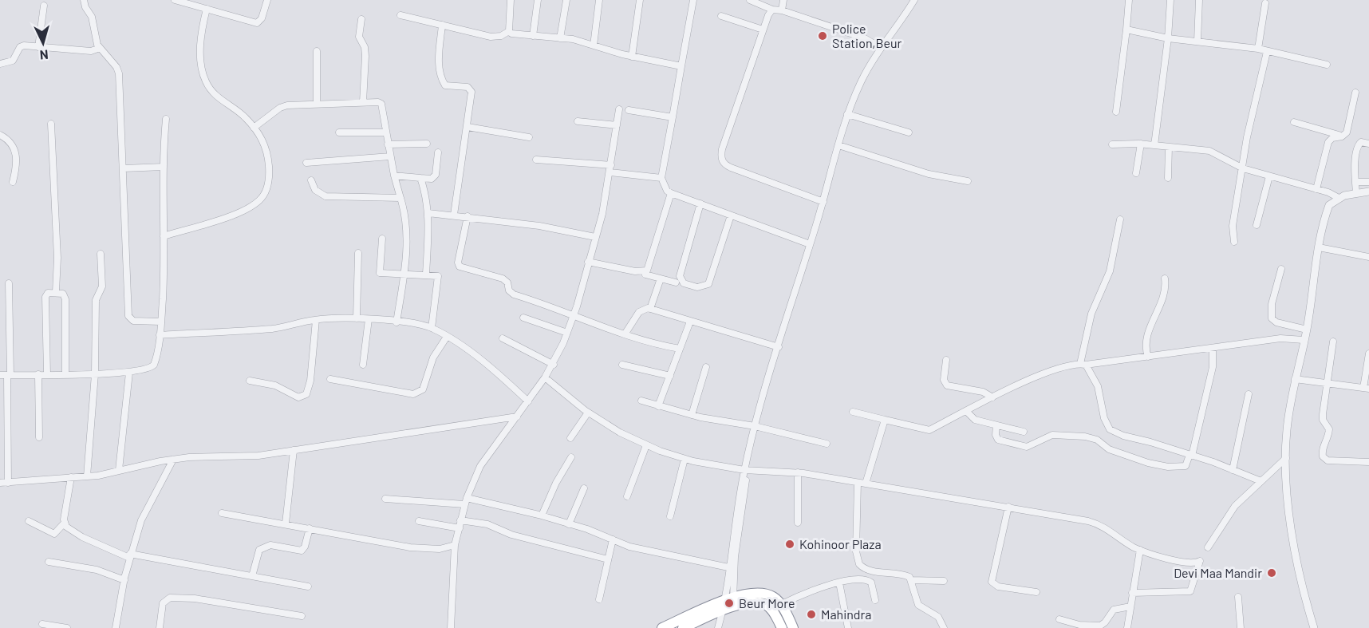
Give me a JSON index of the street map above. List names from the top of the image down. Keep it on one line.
{"places":["Police Station,Beur","Kohinoor Plaza","Devi Maa Mandir","Beur More","Mahindra"],"north":"bottom"}
